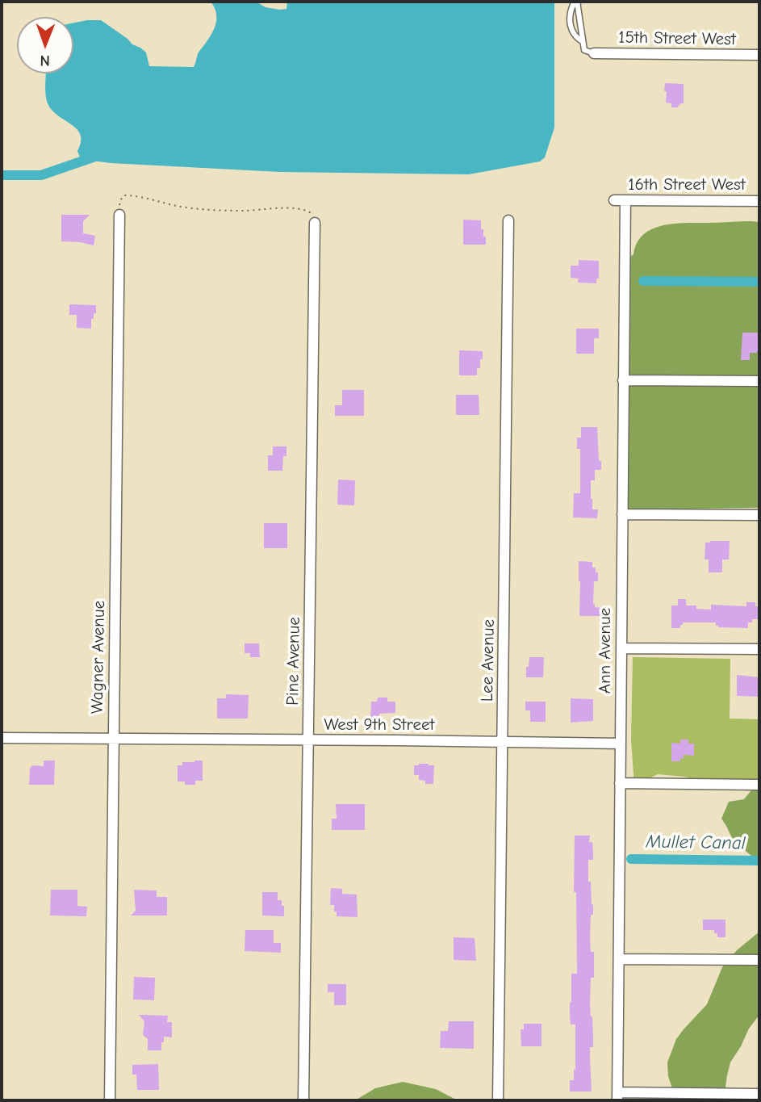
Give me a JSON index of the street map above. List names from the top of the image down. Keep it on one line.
{"streets":{"street":["15th Street West","16th Street West","Ann Avenue","Wagner Avenue","Lee Avenue","Pine Avenue","West 9th Street"]},"crossings":[["16th Street West","Ann Avenue"],["Ann Avenue","West 9th Street"],["Wagner Avenue","West 9th Street"],["Lee Avenue","West 9th Street"],["Pine Avenue","West 9th Street"]],"water":["Mullet Canal"],"north":"bottom"}
